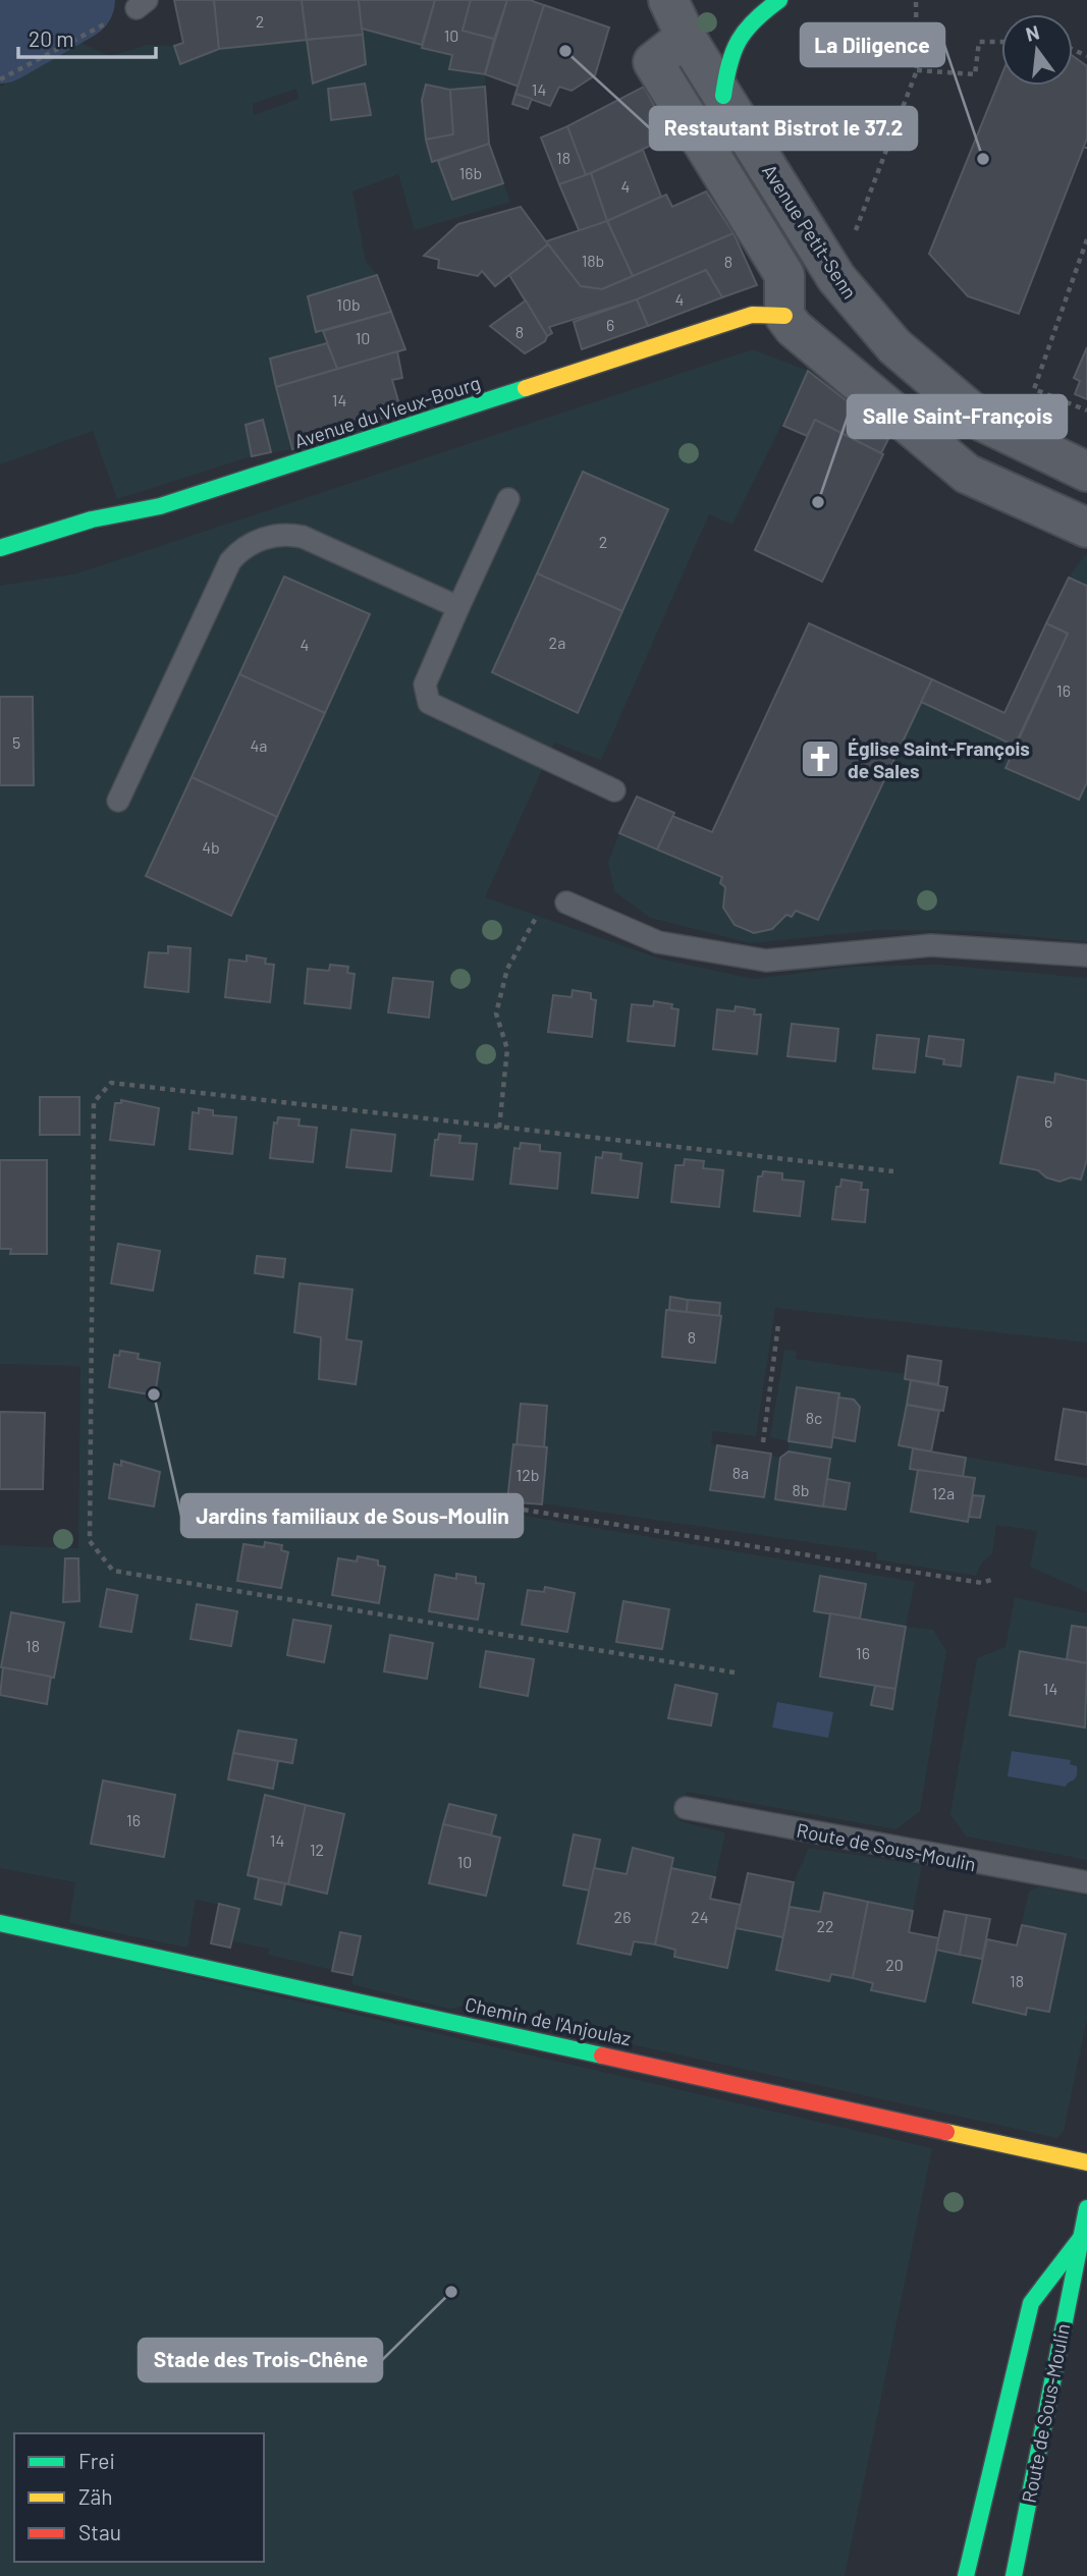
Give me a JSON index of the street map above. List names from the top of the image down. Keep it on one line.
{"streets":{"street":["Avenue Petit-Senn","Avenue du Vieux-Bourg","Route de Sous-Moulin","Chemin de l'Anjoulaz"]},"places":{"other":["Restautant Bistrot le 37.2","La Diligence","Salle Saint-François","Jardins familiaux de Sous-Moulin","Stade des Trois-Chêne"],"church":["Église Saint-François de Sales"]},"house_numbers":["2","10","14","18","16b","4","18b","8","4","10b","6","8","10","14","2","2a","4","16","5","4a","4b","6","8","8c","8a","12b","8b","12a","18","16","14","16","14","12","10","26","24","22","20","18"],"legend":["Frei","Zäh","Stau"],"scale_bar":"20 m","north":"top"}
